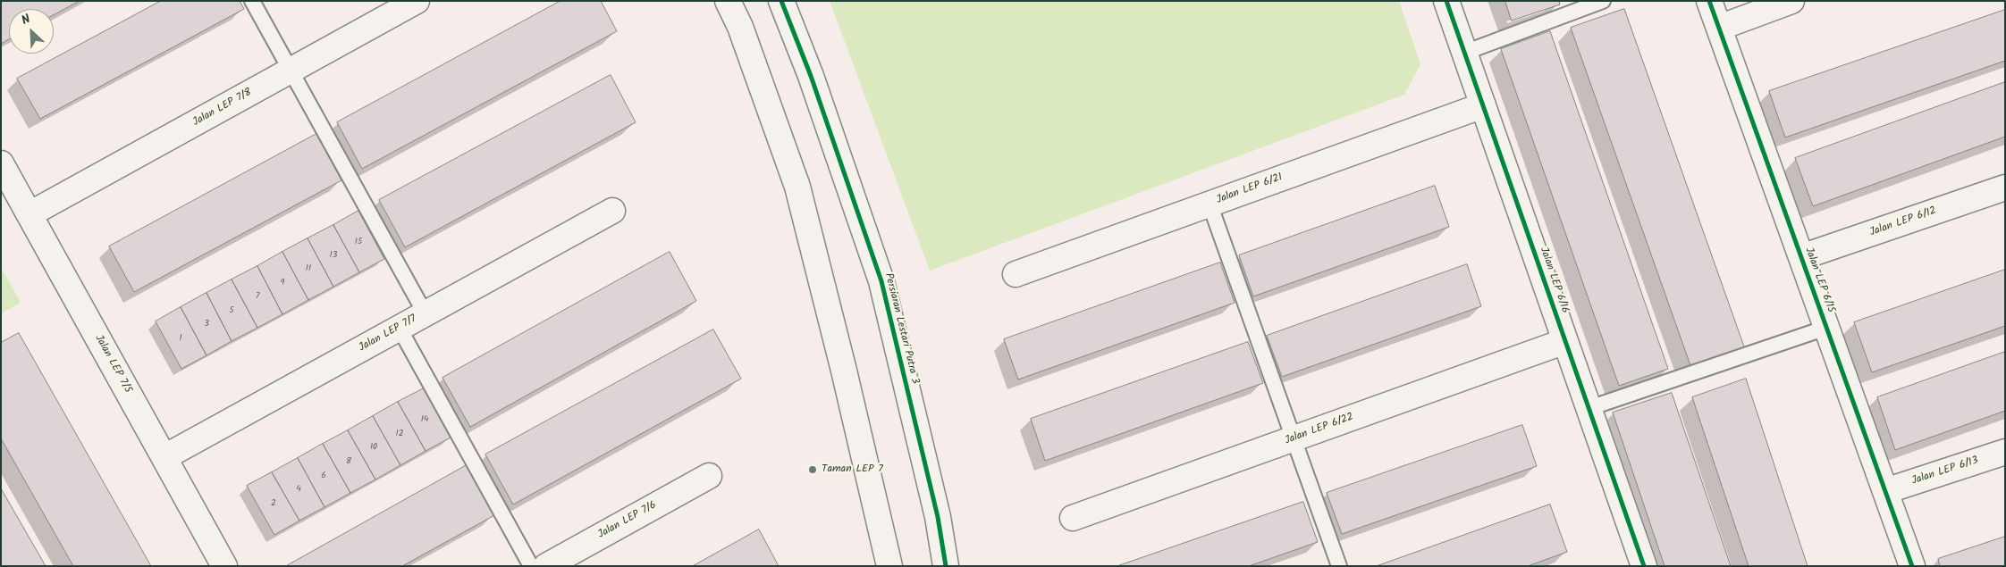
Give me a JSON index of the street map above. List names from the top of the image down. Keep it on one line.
{"streets":{"street":["Jalan LEP 7/8","Jalan LEP 6/21","Jalan LEP 6/12","Jalan LEP 6/16","Jalan LEP 6/15","Persiaran Lestari Putra 3","Jalan LEP 7/7","Jalan LEP 7/5","Jalan LEP 6/22","Jalan LEP 6/13","Jalan LEP 7/6"]},"crossings":[["Jalan LEP 7/8","Jalan LEP 7/5"],["Jalan LEP 6/21","Jalan LEP 6/16"],["Jalan LEP 6/12","Jalan LEP 6/15"],["Jalan LEP 6/16","Jalan LEP 6/22"],["Jalan LEP 6/15","Jalan LEP 6/13"],["Jalan LEP 7/7","Jalan LEP 7/5"]],"places":["Taman LEP 7"],"house_numbers":["15","13","11","9","7","5","3","1","14","12","10","8","6","4","2"],"north":"top left"}
